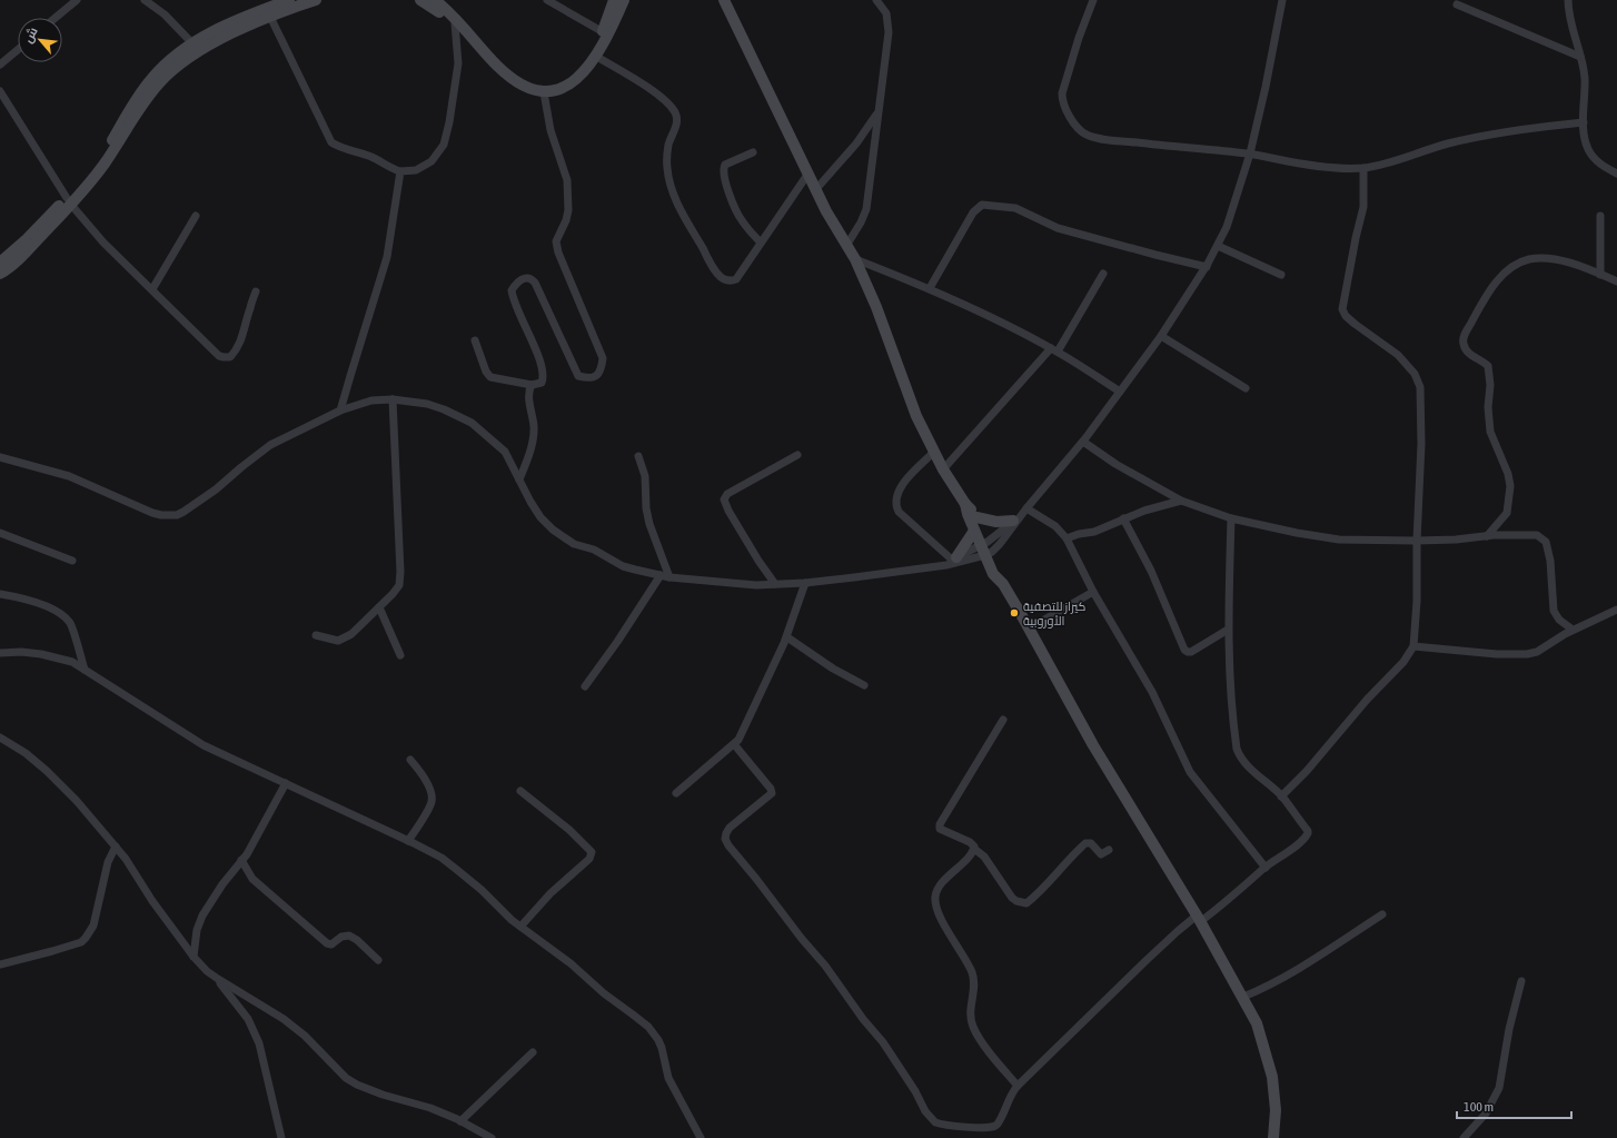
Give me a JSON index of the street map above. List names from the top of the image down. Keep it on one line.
{"places":["كيراز للتصفية الأوروبية"],"scale_bar":"100 m","north":"top left"}
